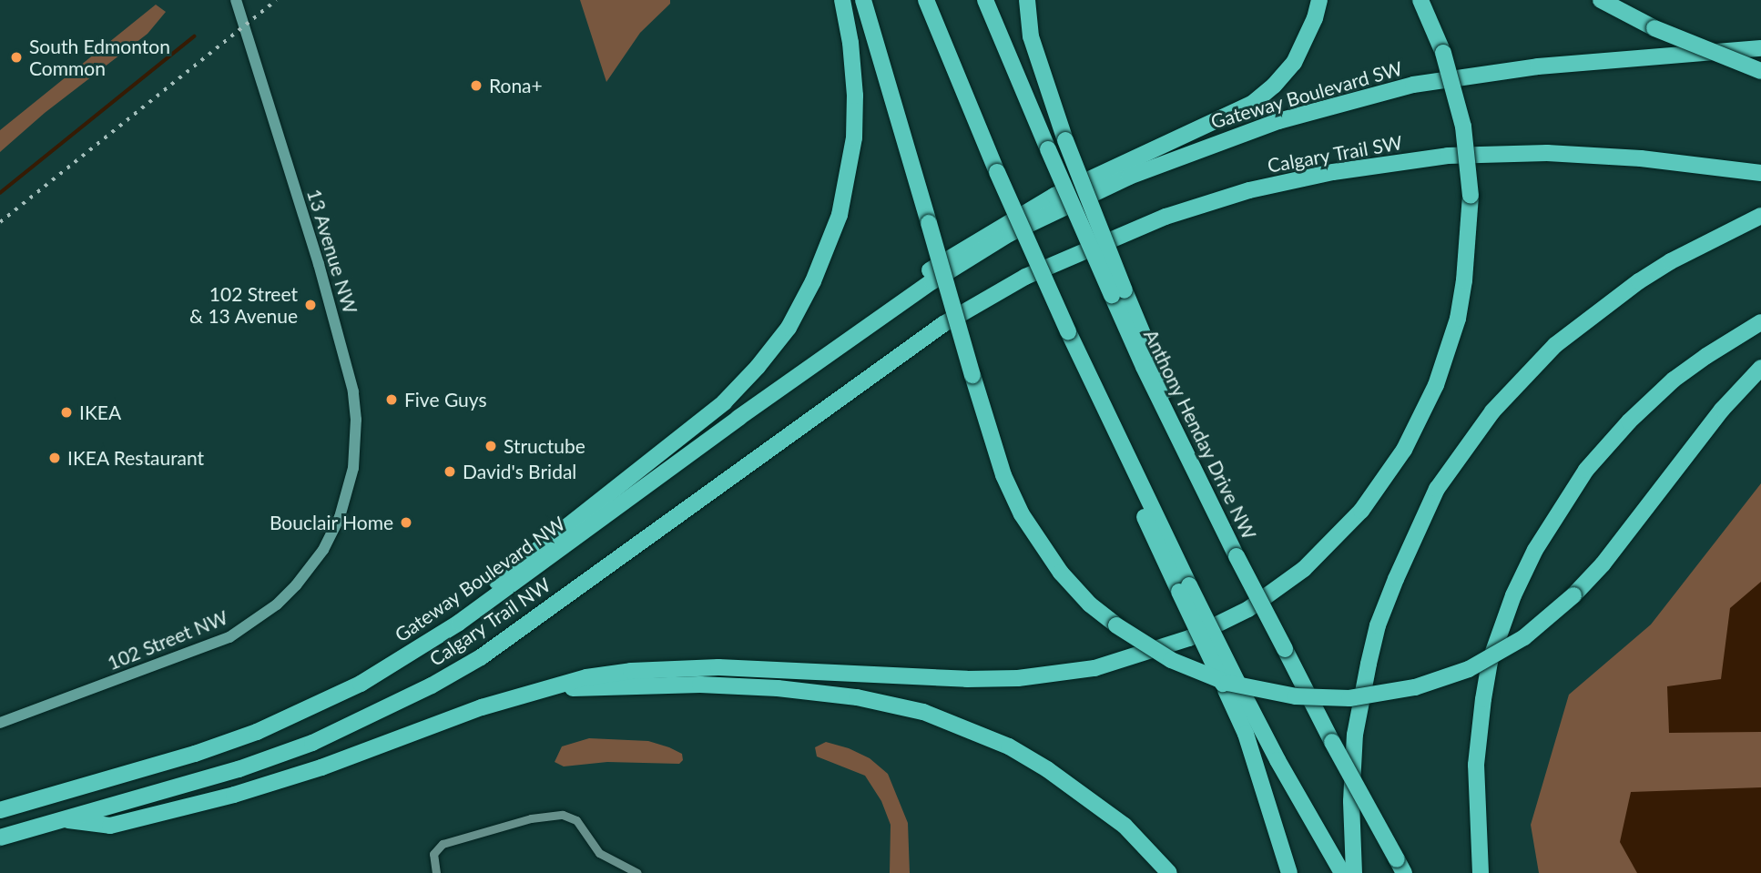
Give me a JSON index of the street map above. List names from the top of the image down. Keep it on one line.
{"streets":{"highway":["Gateway Boulevard SW","Calgary Trail SW","Anthony Henday Drive NW","Gateway Boulevard NW","Calgary Trail NW"],"street":["13 Avenue NW","102 Street NW"]},"crossings":[["Gateway Boulevard SW","Gateway Boulevard NW"],["Calgary Trail SW","Calgary Trail NW"],["13 Avenue NW","102 Street NW"]],"places":["South Edmonton Common","Rona+","102 Street & 13 Avenue","Five Guys","IKEA","Structube","IKEA Restaurant","David's Bridal","Bouclair Home"]}
